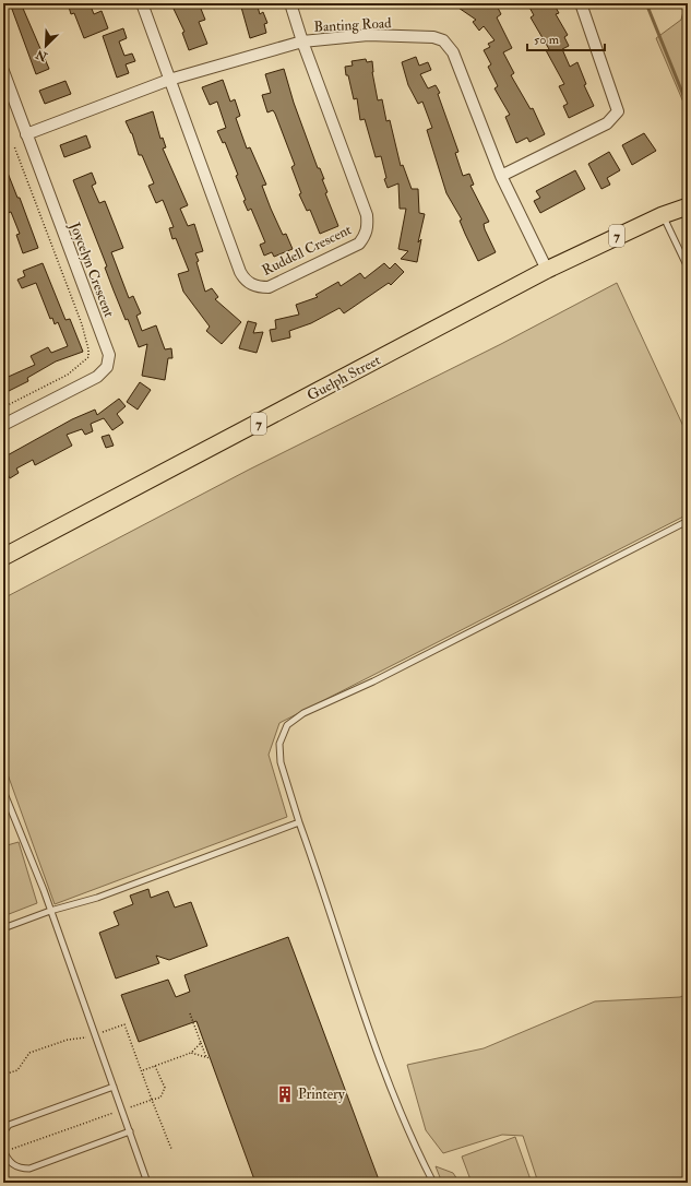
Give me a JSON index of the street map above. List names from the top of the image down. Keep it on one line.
{"streets":{"main road":["7","Guelph Street"],"street":["Banting Road","Ruddell Crescent","Joycelyn Crescent"]},"crossings":[["Banting Road","Ruddell Crescent"],["Banting Road","Joycelyn Crescent"],["Banting Road","Guelph Street"]],"places":{"building":["Printery"]},"scale_bar":"50 m","north":"bottom left"}
